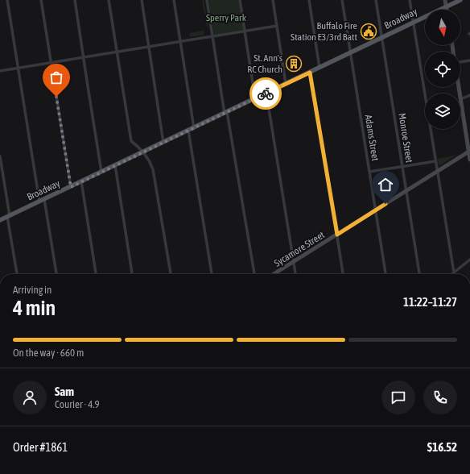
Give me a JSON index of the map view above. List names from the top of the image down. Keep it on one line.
{"streets":{"main road":["Broadway"],"street":["Adams Street","Monroe Street","Sycamore Street"]},"crossings":[["Broadway","Adams Street"],["Broadway","Monroe Street"],["Adams Street","Sycamore Street"],["Monroe Street","Sycamore Street"]],"parks":["Sperry Park"],"places":{"public building":["Buffalo Fire Station E3/3rd Batt"],"building":["St. Ann's RC Church"]},"north":"bottom","page":{"heading":["4 min","Arriving in","11:22–11:27"],"panel":["Sam","Courier · 4.9","Order #1861","$16.52"],"bar":"On the way · 660 m"}}
